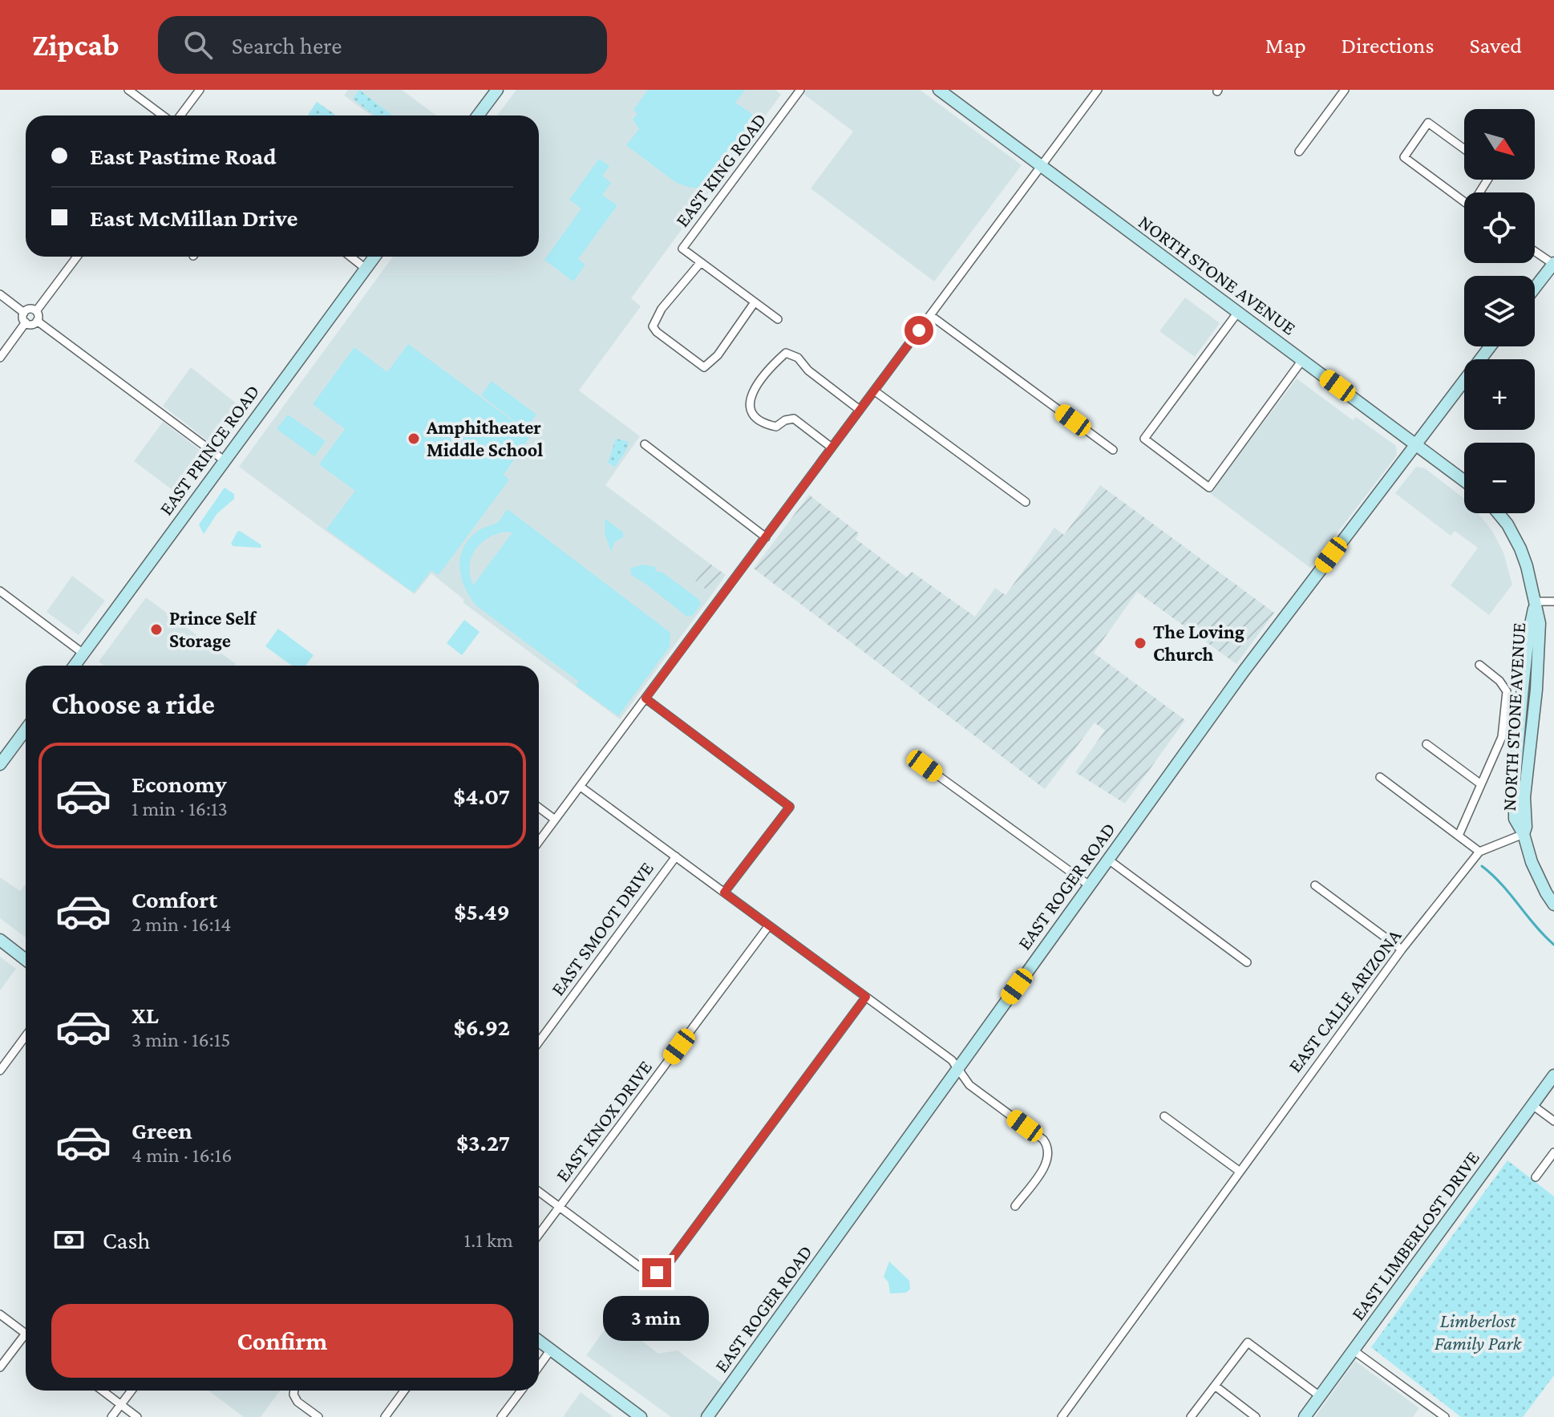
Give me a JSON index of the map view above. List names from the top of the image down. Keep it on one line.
{"streets":{"main road":["NORTH STONE AVENUE","EAST PRINCE ROAD","EAST ROGER ROAD","EAST LIMBERLOST DRIVE"],"street":["EAST KING ROAD","EAST SMOOT DRIVE","EAST CALLE ARIZONA","EAST KNOX DRIVE"]},"crossings":[["NORTH STONE AVENUE","EAST ROGER ROAD"]],"parks":["Limberlost Family Park"],"places":["Amphitheater Middle School","Prince Self Storage","The Loving Church"],"north":"bottom right","page":{"header":"Zipcab","search":"Search here","nav":["Map","Directions","Saved"],"map_buttons":["+","−"],"banner":["East Pastime Road","East McMillan Drive"],"heading":"Choose a ride","list":[{"name":"Economy","note":"1 min · 16:13","value":"$4.07"},{"name":"Comfort","note":"2 min · 16:14","value":"$5.49"},{"name":"XL","note":"3 min · 16:15","value":"$6.92"},{"name":"Green","note":"4 min · 16:16","value":"$3.27"}],"pay":["Cash","1.1 km"],"buttons":"Confirm","bubble":"3 min"}}
